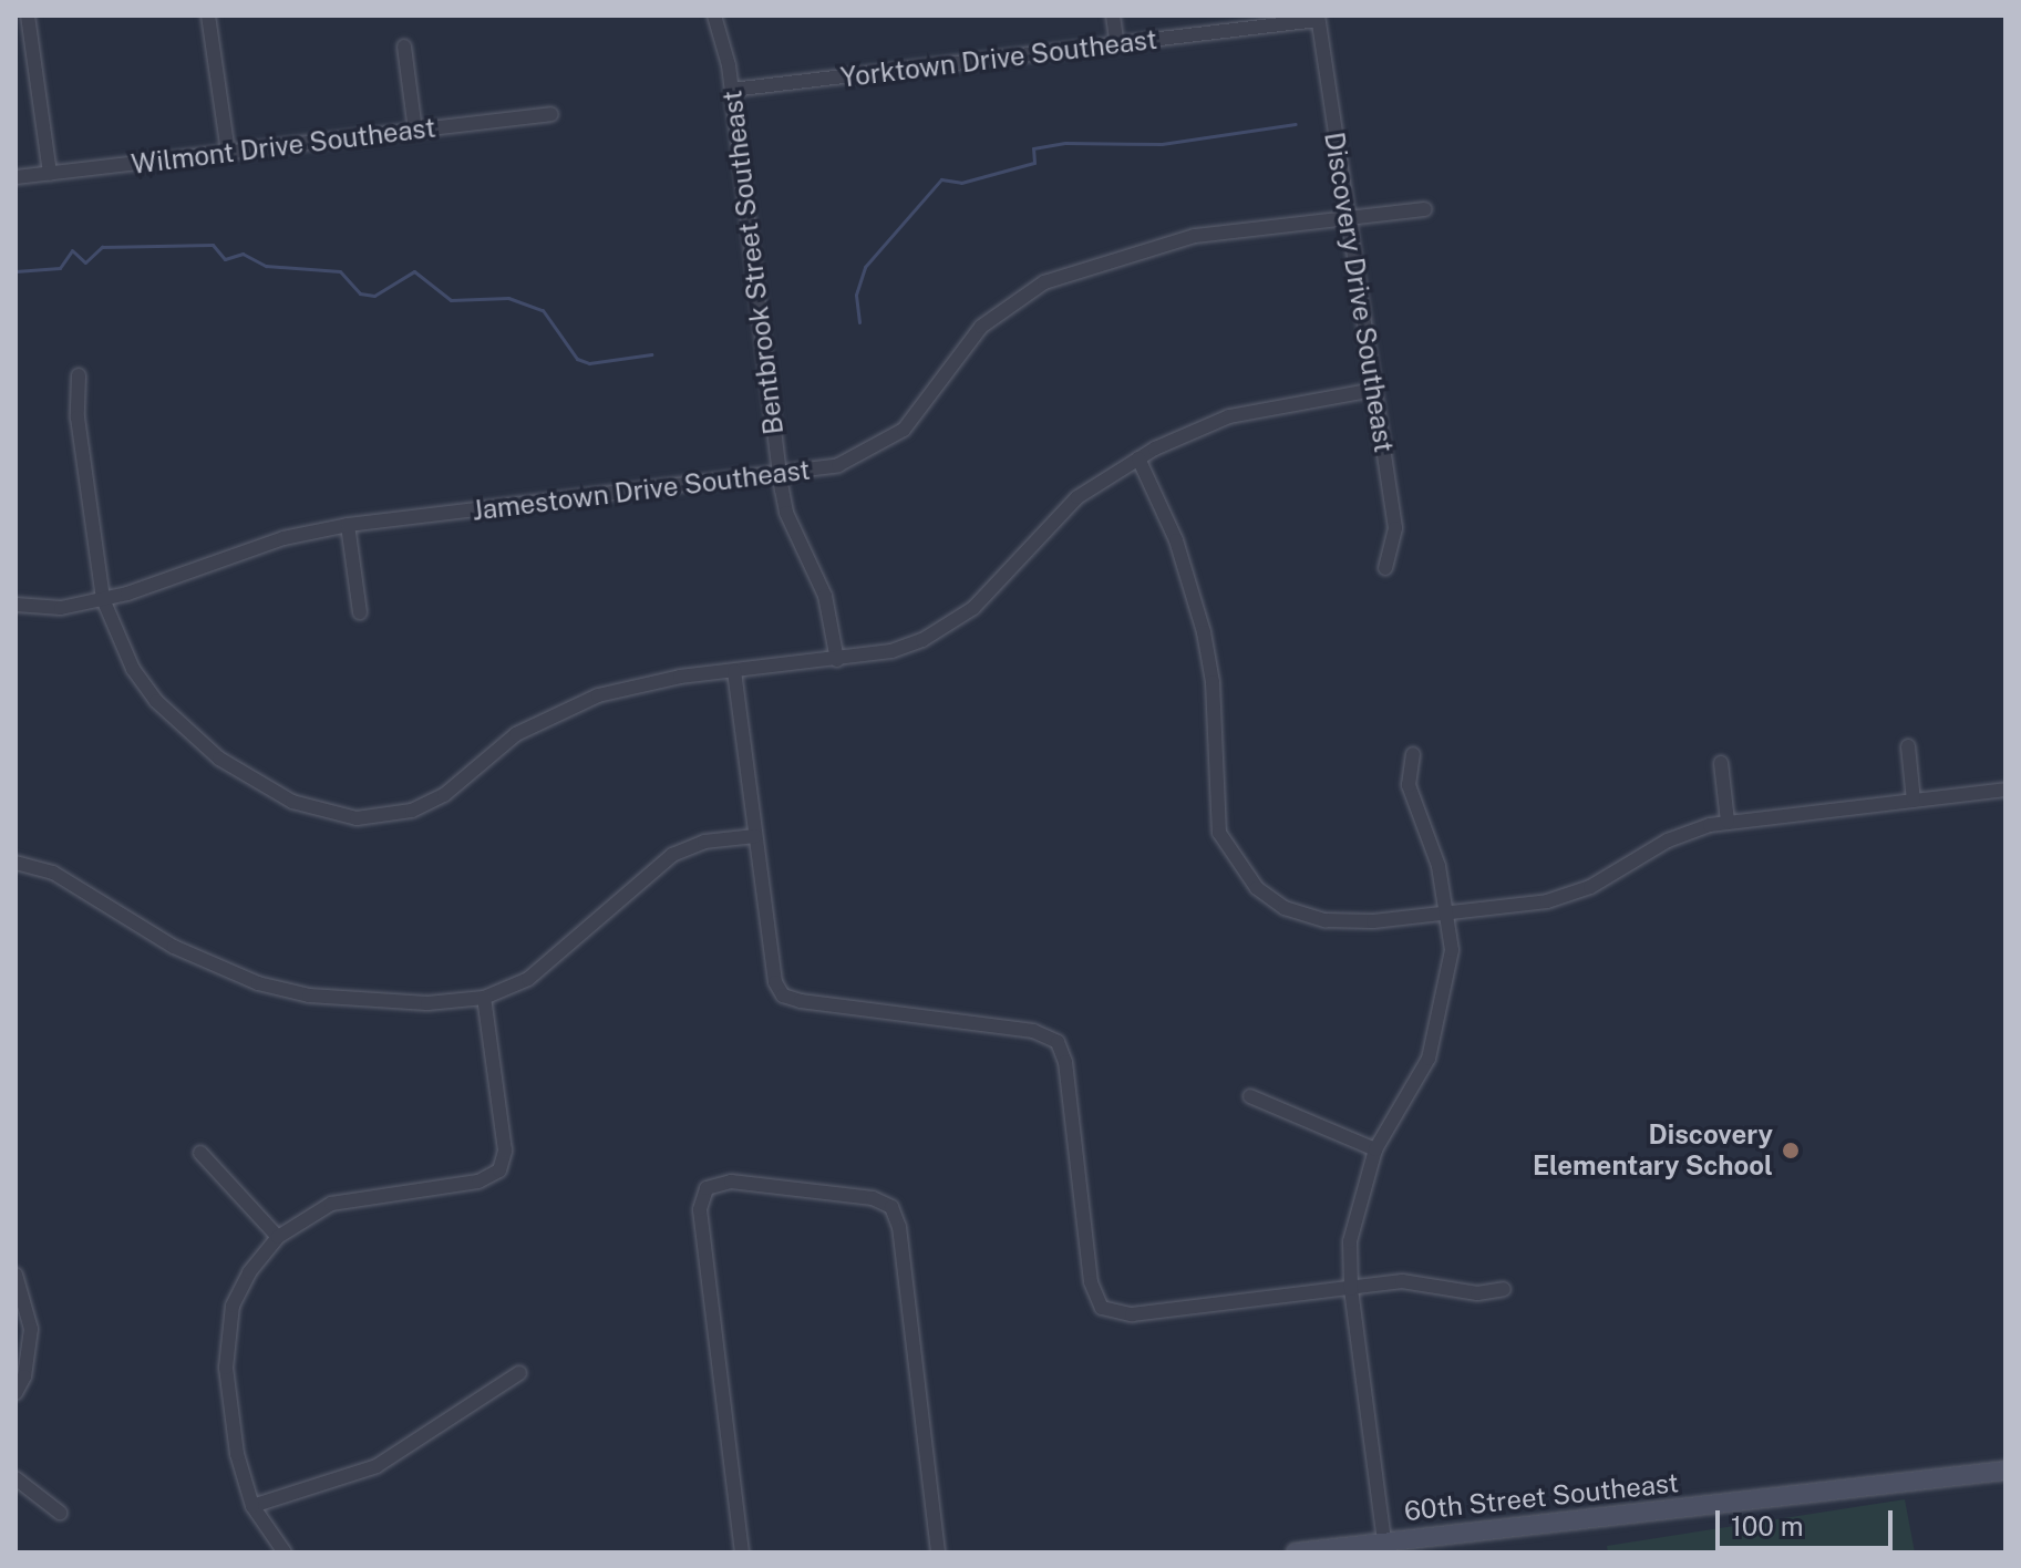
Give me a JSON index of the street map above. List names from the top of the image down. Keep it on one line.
{"streets":{"main road":["60th Street Southeast"],"street":["Yorktown Drive Southeast","Wilmont Drive Southeast","Bentbrook Street Southeast","Discovery Drive Southeast","Jamestown Drive Southeast"]},"crossings":[["Yorktown Drive Southeast","Bentbrook Street Southeast"],["Yorktown Drive Southeast","Discovery Drive Southeast"],["Bentbrook Street Southeast","Jamestown Drive Southeast"],["Discovery Drive Southeast","Jamestown Drive Southeast"]],"places":["Discovery Elementary School"],"scale_bar":"100 m"}
